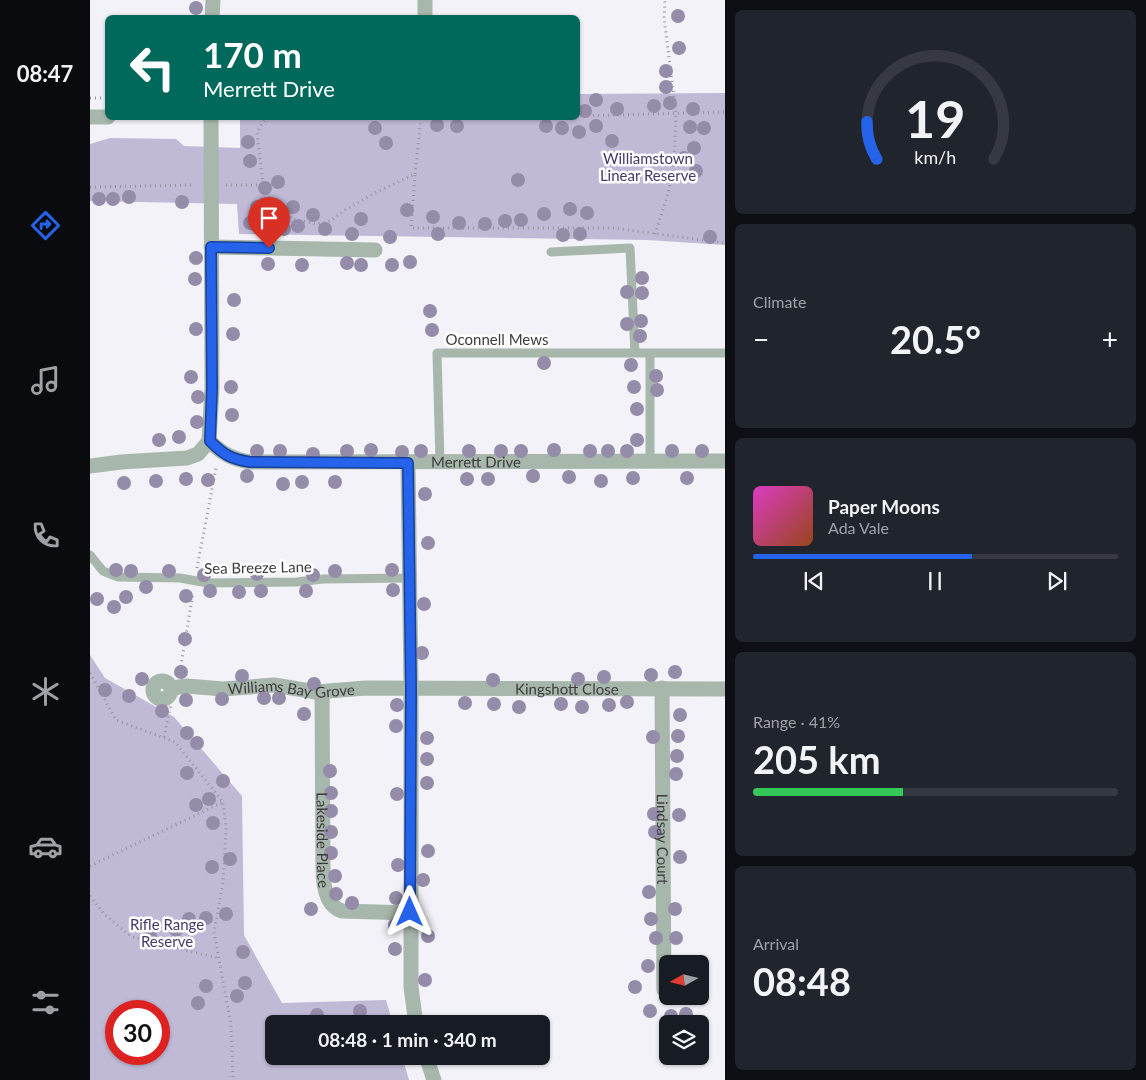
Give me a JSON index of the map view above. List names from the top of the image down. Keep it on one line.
{"streets":{"street":["Merrett Drive","Williams Bay Grove","Kingshott Close","Lakeside Place","Lindsay Court"],"lane":["Oconnell Mews","Sea Breeze Lane"]},"crossings":[["Oconnell Mews","Merrett Drive"],["Williams Bay Grove","Kingshott Close"],["Williams Bay Grove","Lakeside Place"],["Kingshott Close","Lindsay Court"]],"parks":["Williamstown Linear Reserve","Rifle Range Reserve"],"north":"left","page":{"tabs":"08:47","turn":["170 m","Merrett Drive"],"tile":["Climate",["Range · 41%","205 km"],["Arrival","08:48"]],"heat":["−","20.5°","+"],"song":["Paper Moons","Ada Vale"],"limit":"30","trip":"08:48 · 1 min · 340 m","gauge":["19","km/h"]}}
